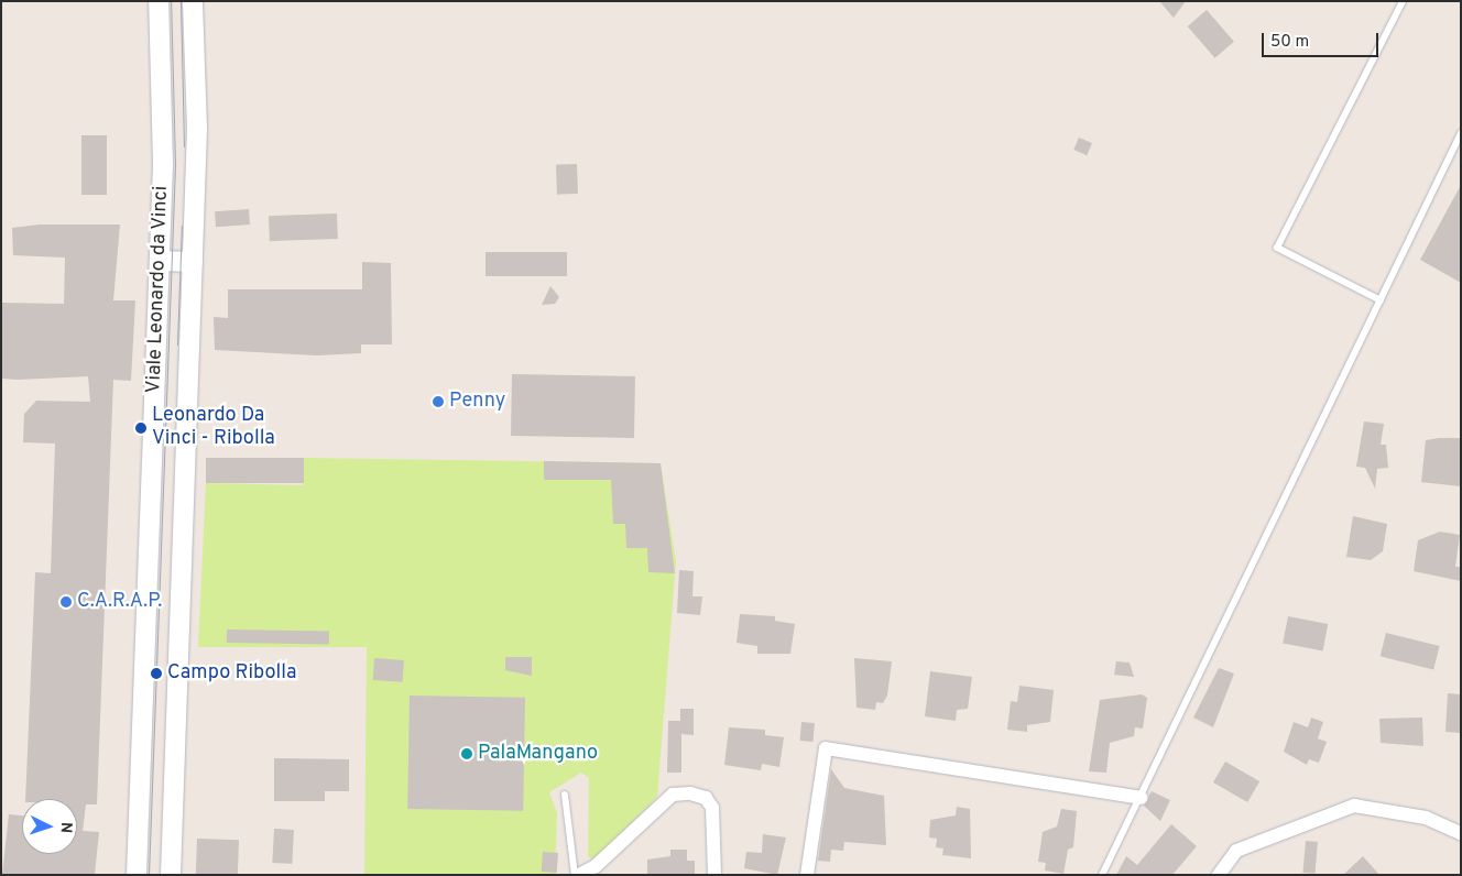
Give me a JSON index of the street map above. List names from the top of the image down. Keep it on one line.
{"streets":{"street":["Viale Leonardo da Vinci"]},"places":["Penny","Leonardo Da Vinci - Ribolla","C.A.R.A.P.","Campo Ribolla","PalaMangano"],"scale_bar":"50 m","north":"right"}
